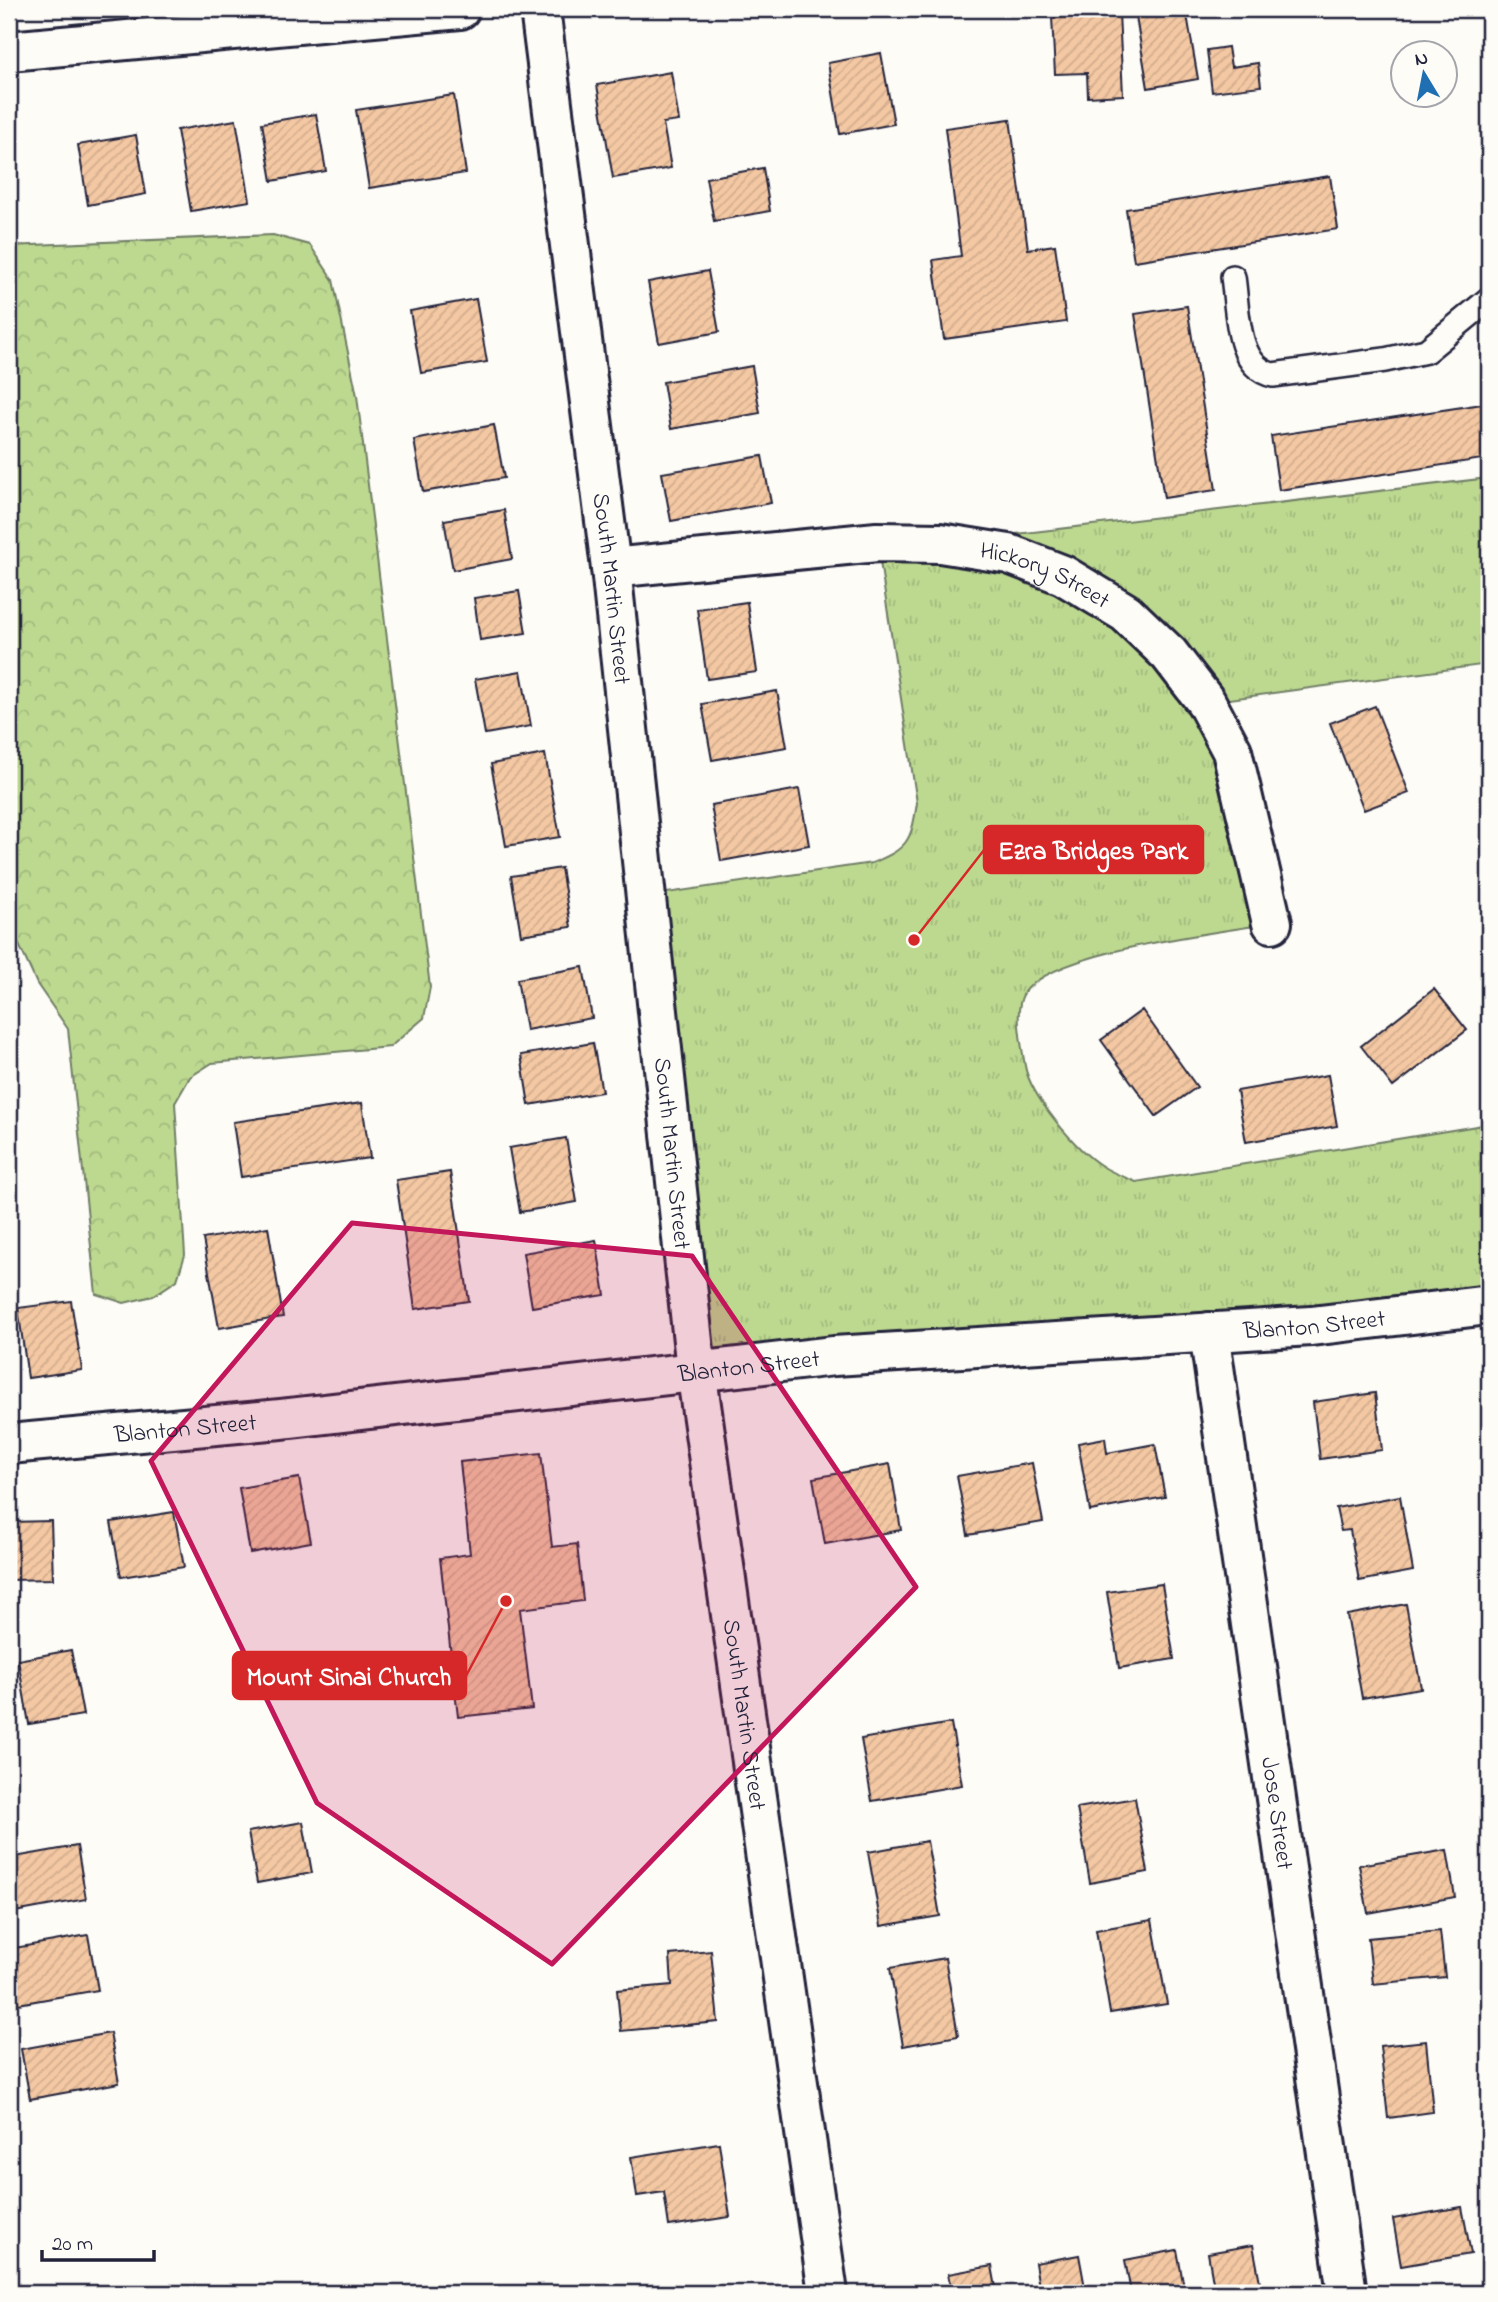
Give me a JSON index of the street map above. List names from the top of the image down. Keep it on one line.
{"streets":{"street":["Hickory Street","South Martin Street","Blanton Street","Jose Street"]},"crossings":[["Hickory Street","South Martin Street"],["South Martin Street","Blanton Street"],["Blanton Street","Jose Street"]],"places":["Ezra Bridges Park","Mount Sinai Church"],"scale_bar":"20 m","north":"top"}
